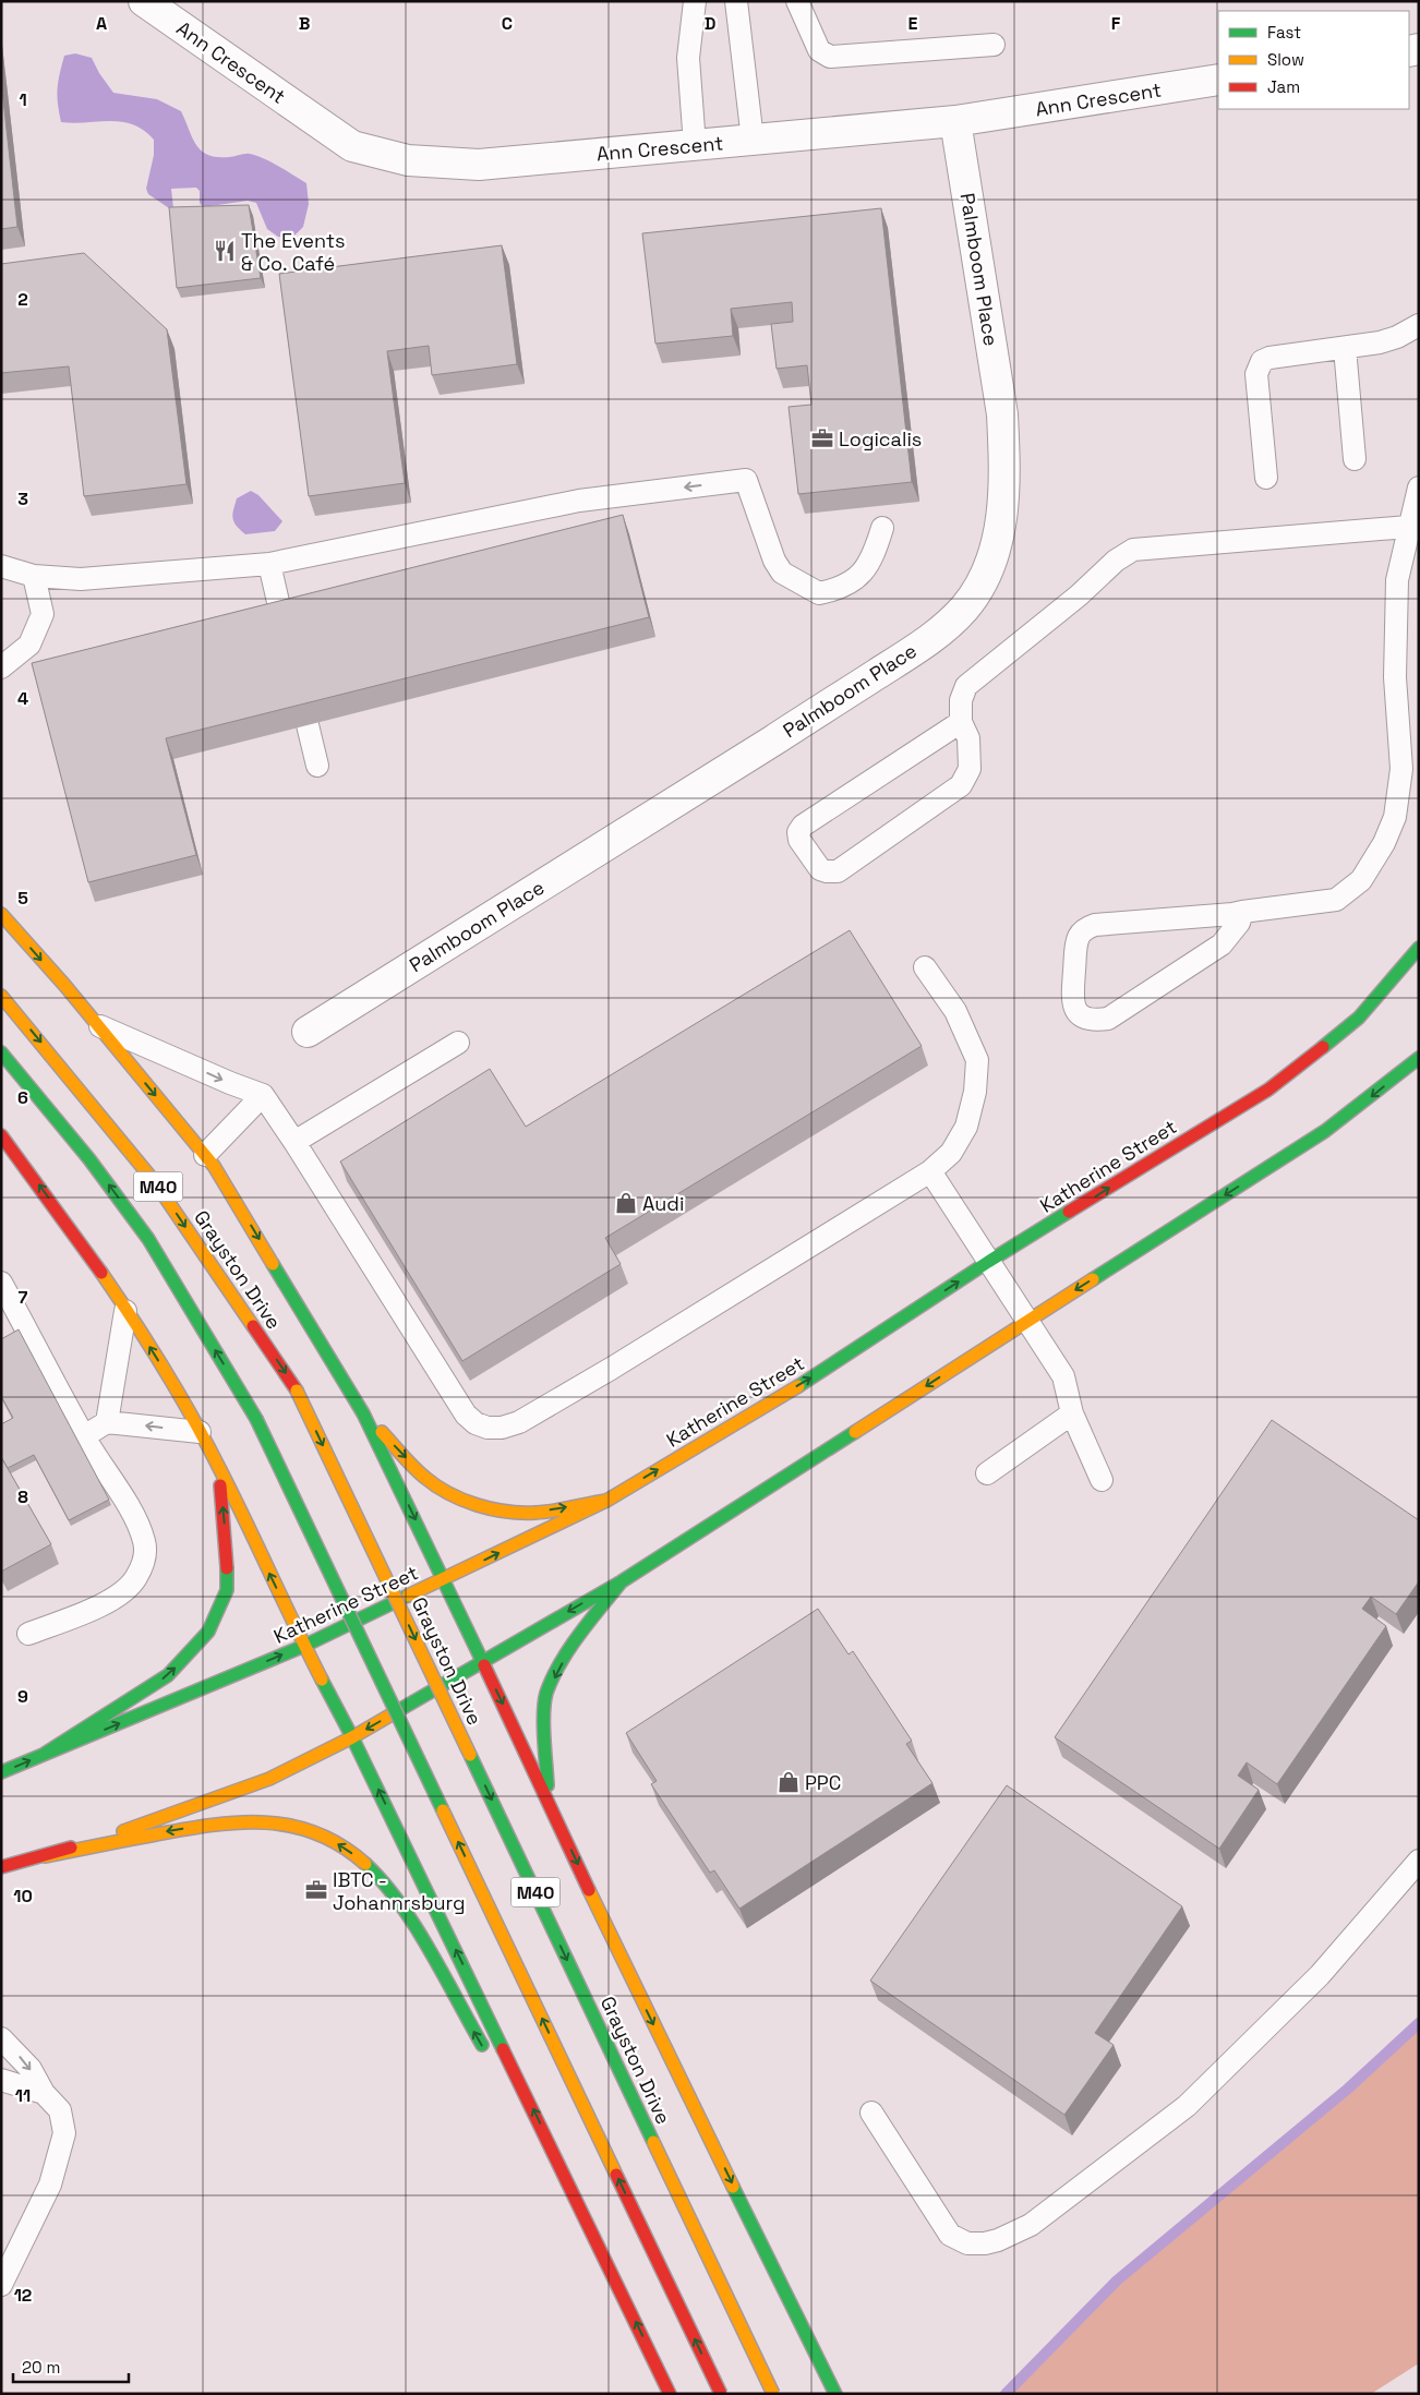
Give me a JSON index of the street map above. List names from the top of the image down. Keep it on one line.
{"streets":{"main road":["Katherine Street","M40","Grayston Drive"],"street":["Ann Crescent","Palmboom Place"]},"crossings":[["Ann Crescent","Palmboom Place"]],"places":{"restaurant":["The Events & Co. Café"],"office":["Logicalis","IBTC - Johannrsburg"],"shop":["Audi","PPC"]},"legend":["Fast","Slow","Jam"],"scale_bar":"20 m","grid":{"columns":["A","B","C","D","E","F"],"rows":["1","2","3","4","5","6","7","8","9","10","11","12"]}}
